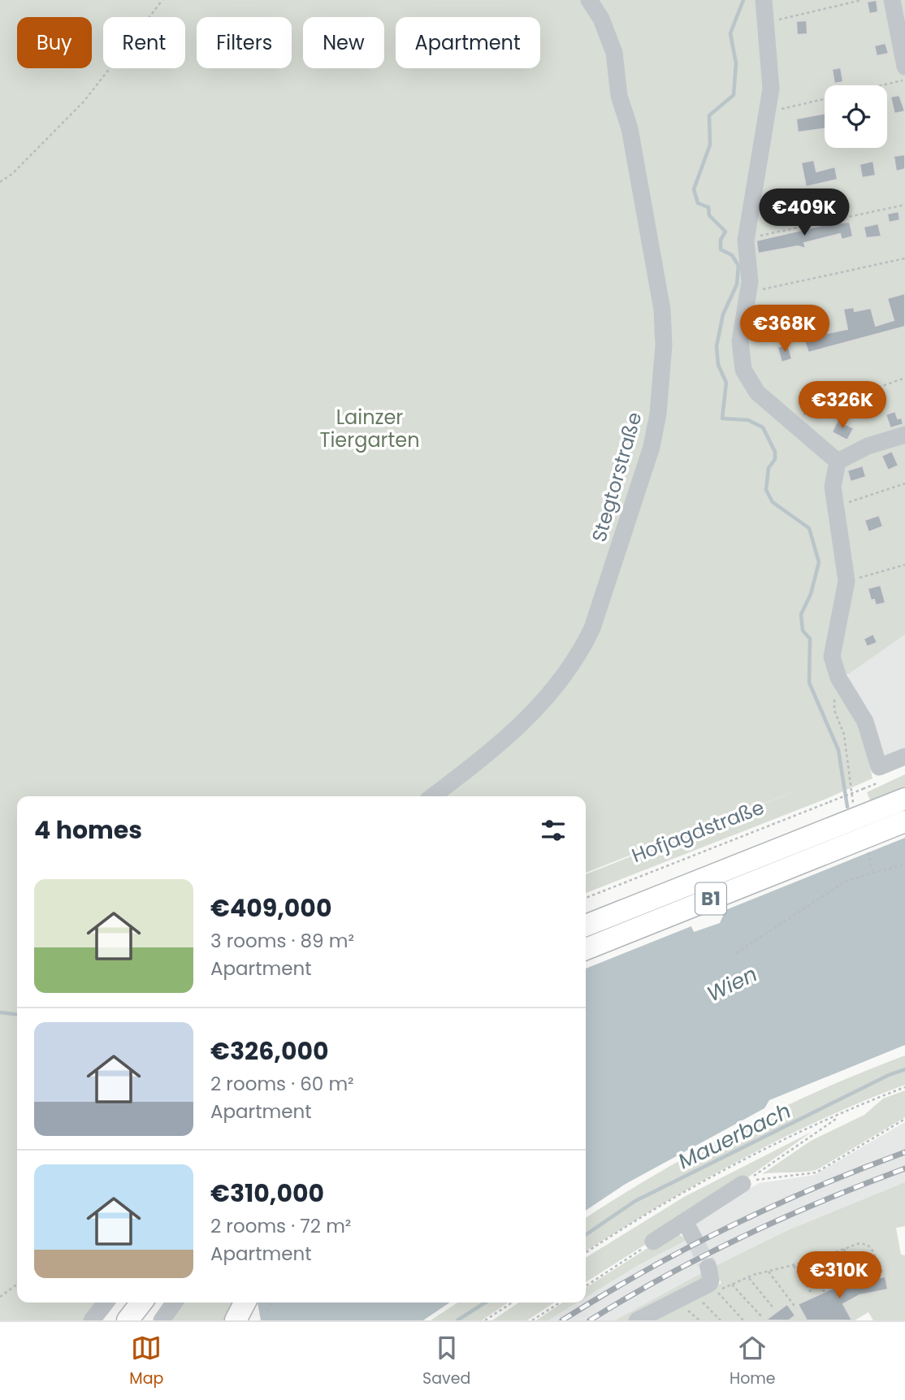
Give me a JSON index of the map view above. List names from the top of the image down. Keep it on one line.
{"streets":{"main road":["B1"],"street":["Stegtorstraße"],"path":["Hofjagdstraße"]},"water":["Wien","Mauerbach"],"parks":["Lainzer Tiergarten"],"page":{"chip":["Buy","Rent","Filters","New","Apartment"],"price":["€409K","€368K","€326K","€310K"],"heading":"4 homes","list":[{"name":"€409,000","note":"3 rooms · 89 m² · Apartment"},{"name":"€326,000","note":"2 rooms · 60 m² · Apartment"},{"name":"€310,000","note":"2 rooms · 72 m² · Apartment"}],"tabs":["Map","Saved","Home"]}}
